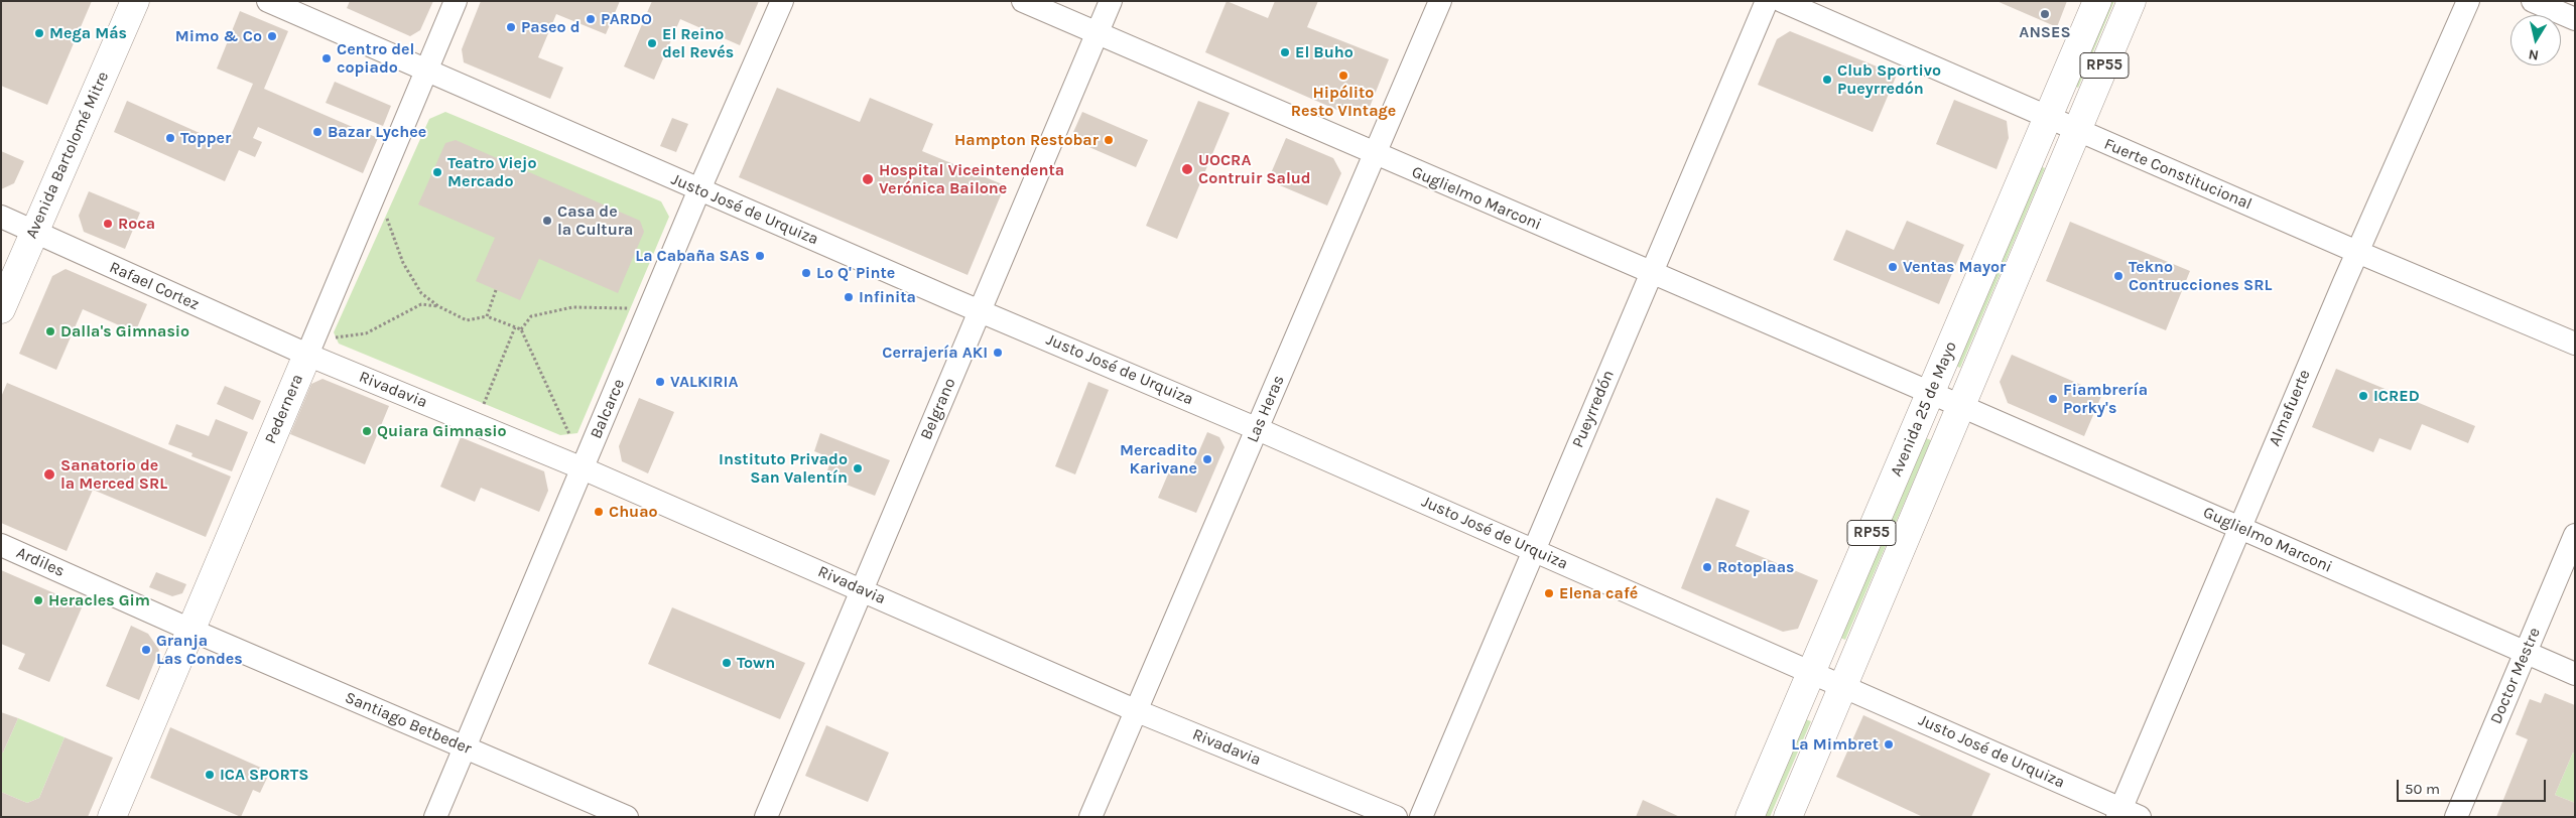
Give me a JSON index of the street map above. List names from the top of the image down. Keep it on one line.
{"streets":{"main road":["RP55","Avenida Bartolomé Mitre","Pedernera","Avenida 25 de Mayo"],"street":["Fuerte Constitucional","Guglielmo Marconi","Justo José de Urquiza","Rafael Cortez","Rivadavia","Almafuerte","Balcarce","Belgrano","Las Heras","Pueyrredón","Ardiles","Doctor Mestre","Santiago Betbeder"]},"crossings":[["Avenida Bartolomé Mitre","Rafael Cortez"],["Fuerte Constitucional","Almafuerte"],["Fuerte Constitucional","Avenida 25 de Mayo"],["Guglielmo Marconi","Almafuerte"],["Guglielmo Marconi","Belgrano"],["Guglielmo Marconi","Las Heras"],["Guglielmo Marconi","Pueyrredón"],["Guglielmo Marconi","Avenida 25 de Mayo"],["Guglielmo Marconi","Doctor Mestre"],["Justo José de Urquiza","Almafuerte"],["Justo José de Urquiza","Pedernera"],["Justo José de Urquiza","Balcarce"],["Justo José de Urquiza","Belgrano"],["Justo José de Urquiza","Las Heras"],["Justo José de Urquiza","Pueyrredón"],["Justo José de Urquiza","Avenida 25 de Mayo"],["Rafael Cortez","Rivadavia"],["Rafael Cortez","Pedernera"],["Rivadavia","Pedernera"],["Rivadavia","Balcarce"],["Rivadavia","Belgrano"],["Rivadavia","Las Heras"],["Pedernera","Ardiles"],["Pedernera","Santiago Betbeder"],["Balcarce","Santiago Betbeder"],["Ardiles","Santiago Betbeder"]],"places":["ANSES","PARDO","Paseo d","Mega Más","Mimo & Co","El Reino del Revés","El Buho","Centro del copiado","Hipólito Resto VIntage","Club Sportivo Pueyrredón","Bazar Lychee","Topper","Hampton Restobar","UOCRA Contruir Salud","Teatro Viejo Mercado","Hospital Viceintendenta Verónica Bailone","Casa de la Cultura","Roca","La Cabaña SAS","Ventas Mayor","Lo Q' Pinte","Tekno Contrucciones SRL","Infinita","Dalla's Gimnasio","Cerrajería AKI","VALKIRIA","ICRED","Fiambrería Porky's","Quiara Gimnasio","Mercadito Karivane","Instituto Privado San Valentín","Sanatorio de la Merced SRL","Chuao","Rotoplaas","Elena café","Heracles Gim","Granja Las Condes","Town","La Mimbret","ICA SPORTS"],"scale_bar":"50 m","north":"bottom"}
